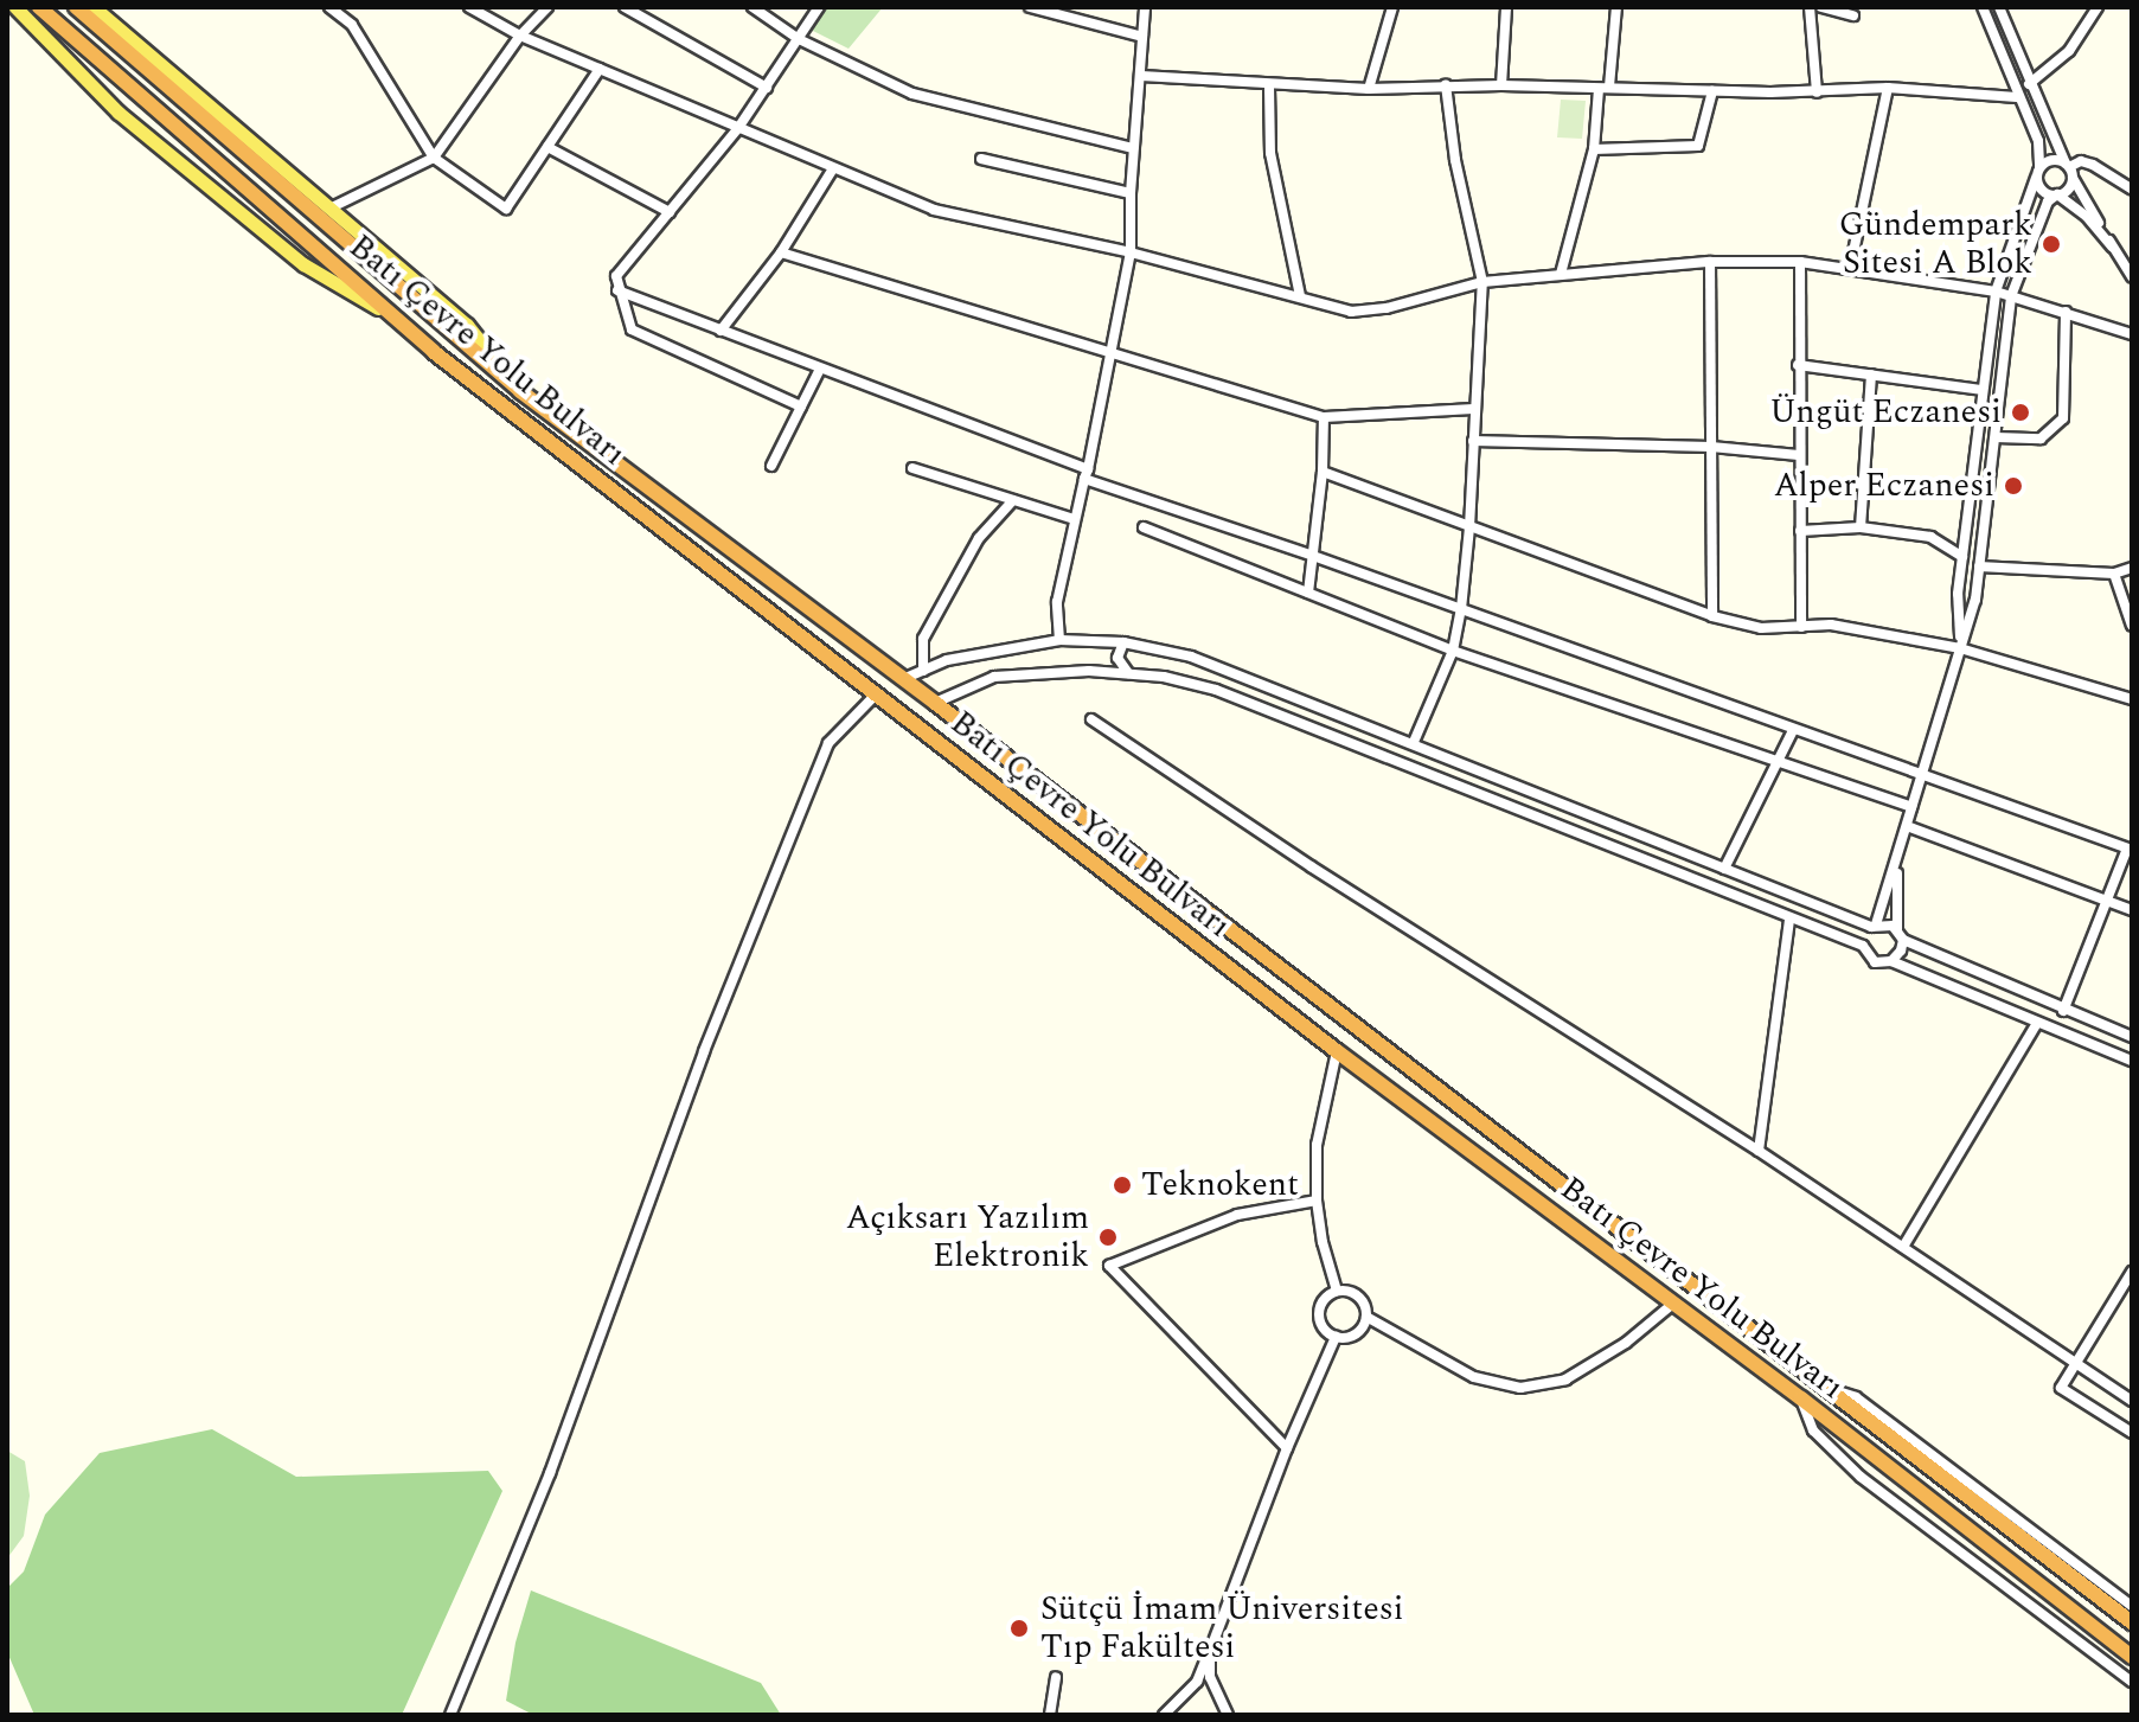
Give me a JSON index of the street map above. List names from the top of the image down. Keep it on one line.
{"streets":{"highway":["Batı Çevre Yolu Bulvarı"]},"places":["Gündempark Sitesi A Blok","Üngüt Eczanesi","Alper Eczanesi","Teknokent","Açıksarı Yazılım Elektronik","Sütçü İmam Üniversitesi Tıp Fakültesi"]}
